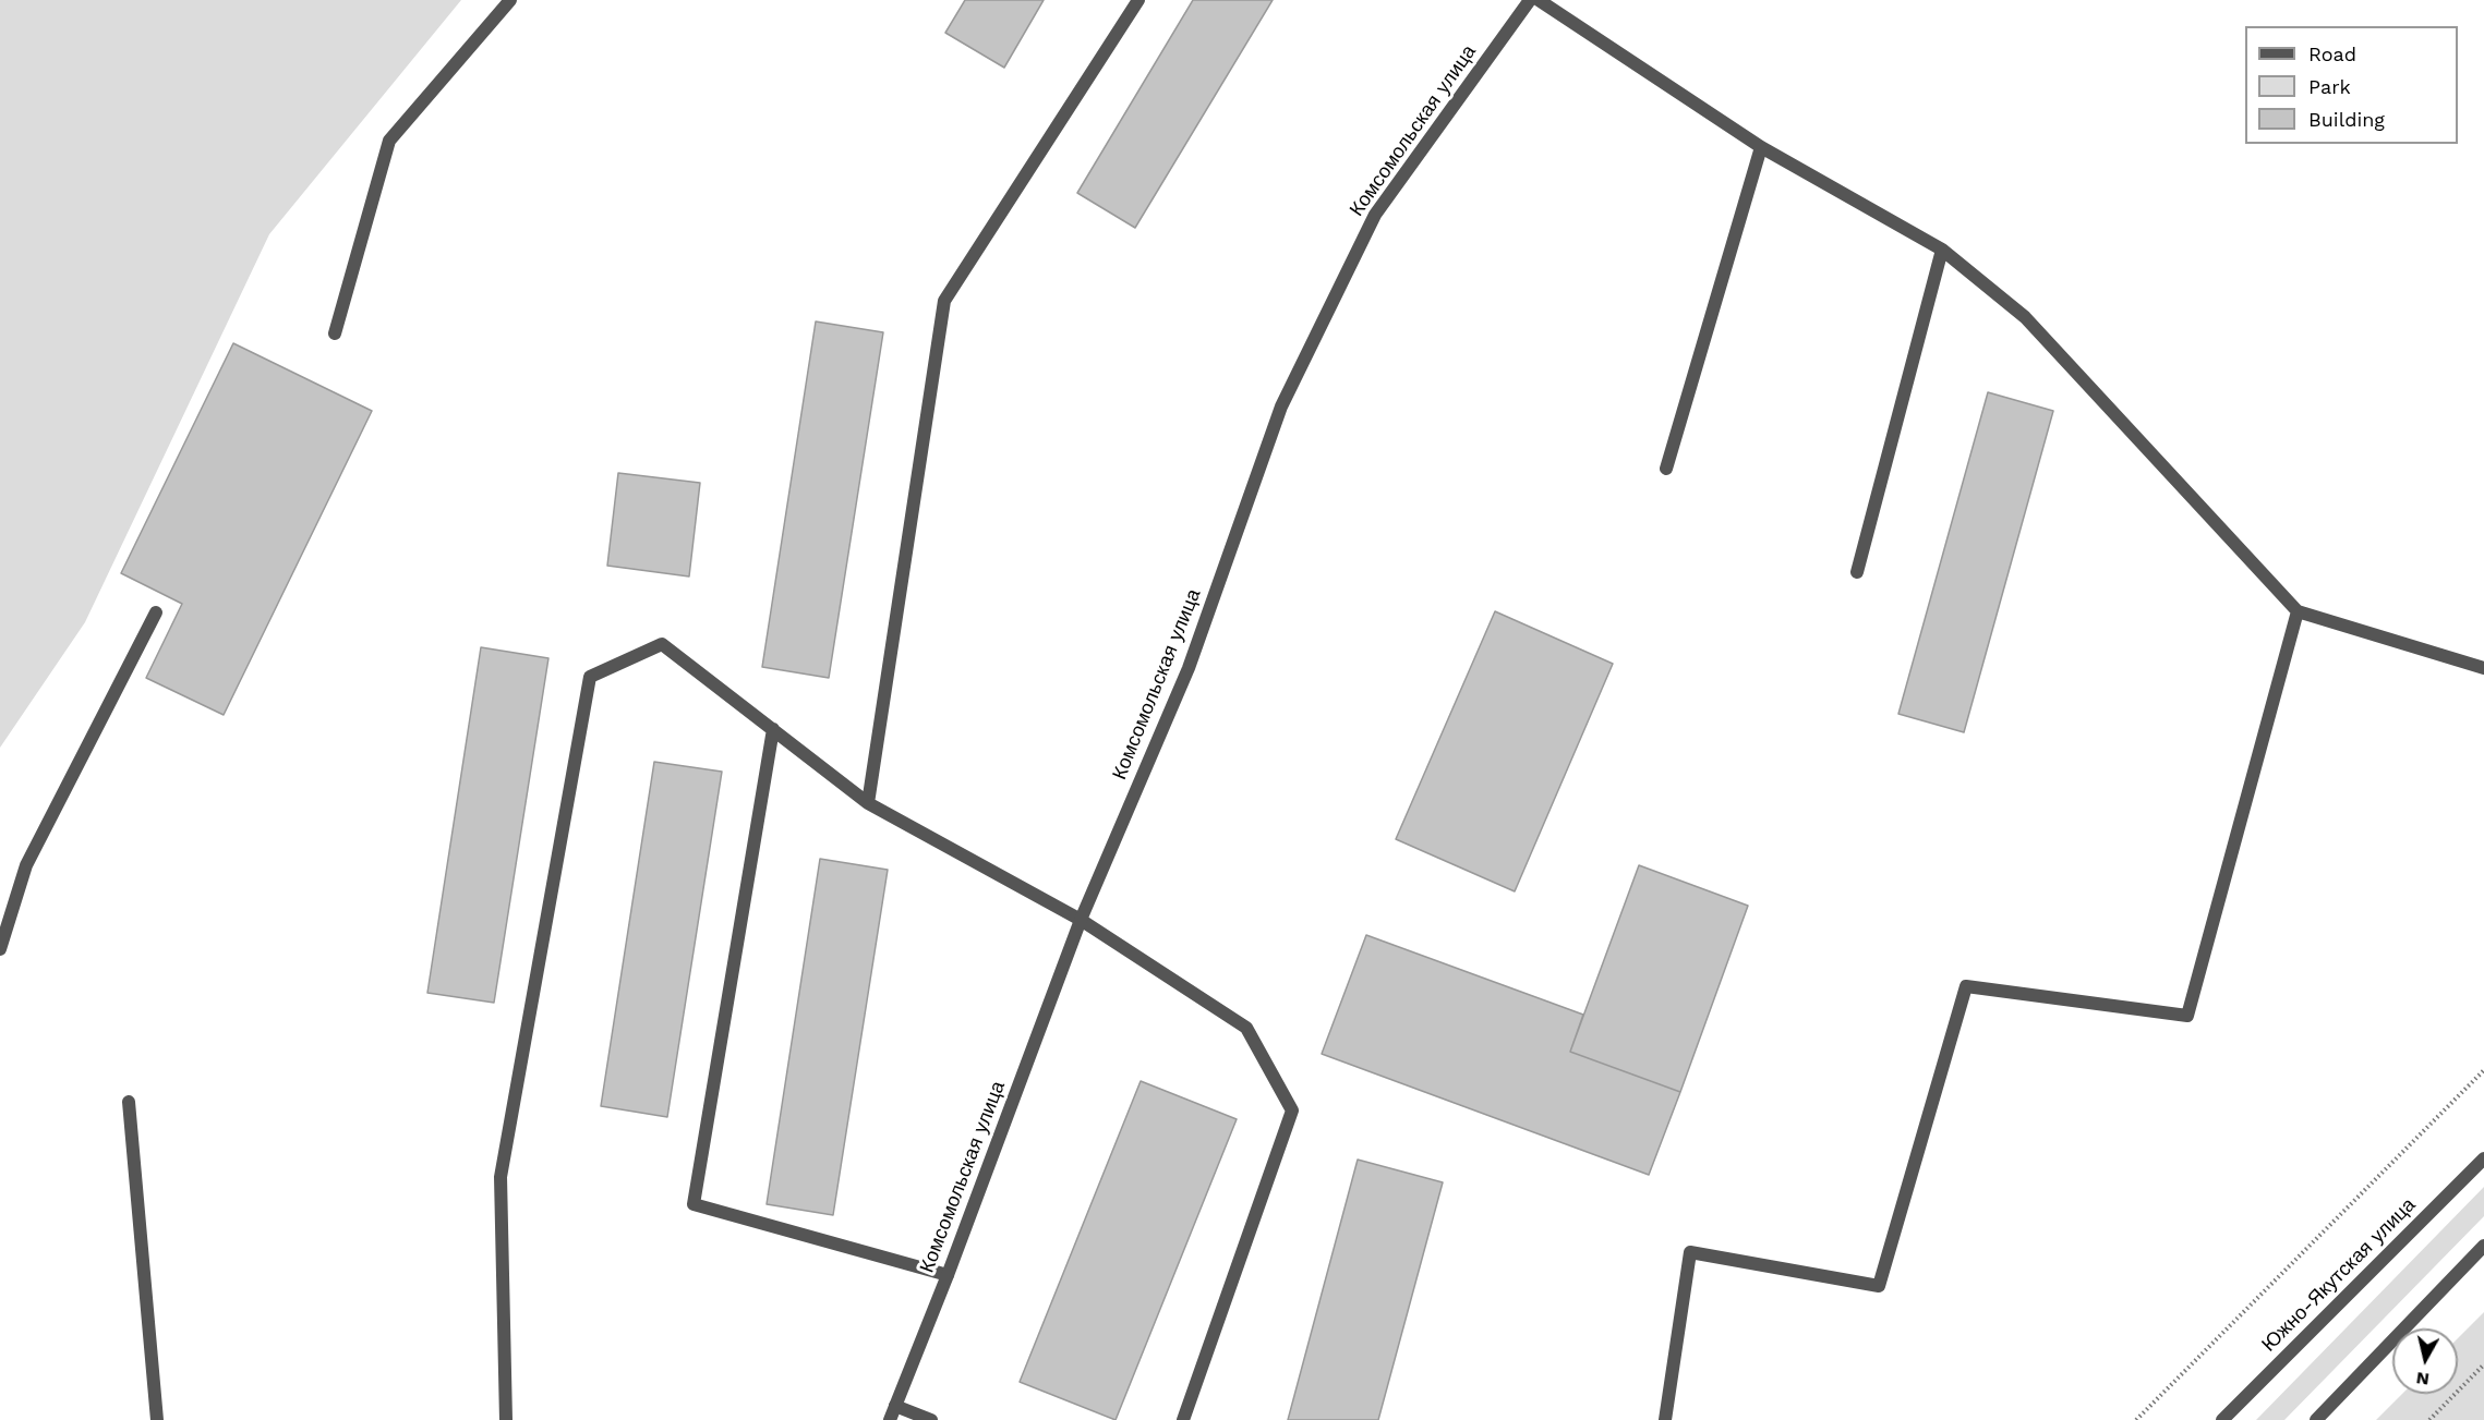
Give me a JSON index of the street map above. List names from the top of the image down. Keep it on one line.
{"streets":{"street":["Комсомольская улица","Южно-Якутская улица"]},"legend":["Road","Park","Building"],"north":"bottom"}
